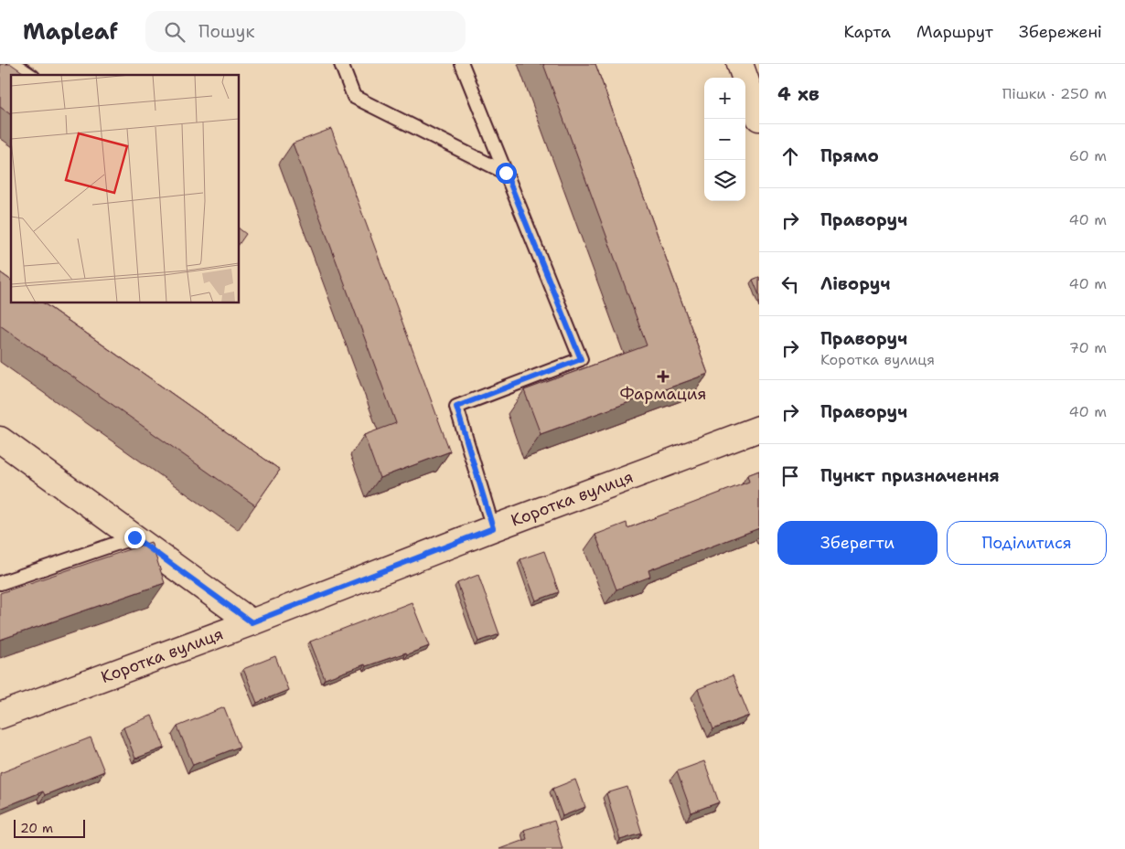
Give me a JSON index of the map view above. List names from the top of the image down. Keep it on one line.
{"streets":{"street":["Коротка вулиця"]},"places":{"health":["Фармация"]},"scale_bar":"20 m","page":{"header":"Mapleaf","search":"Пошук","nav":["Карта","Маршрут","Збережені"],"heading":["4 хв","Пішки · 250 m"],"map_buttons":["+","−"],"list":[["Прямо","60 m"],["Праворуч","40 m"],["Ліворуч","40 m"],["Праворуч","Коротка вулиця","70 m"],["Праворуч","40 m"],"Пункт призначення"],"buttons":["Зберегти","Поділитися"],"scale":"20 m"}}
